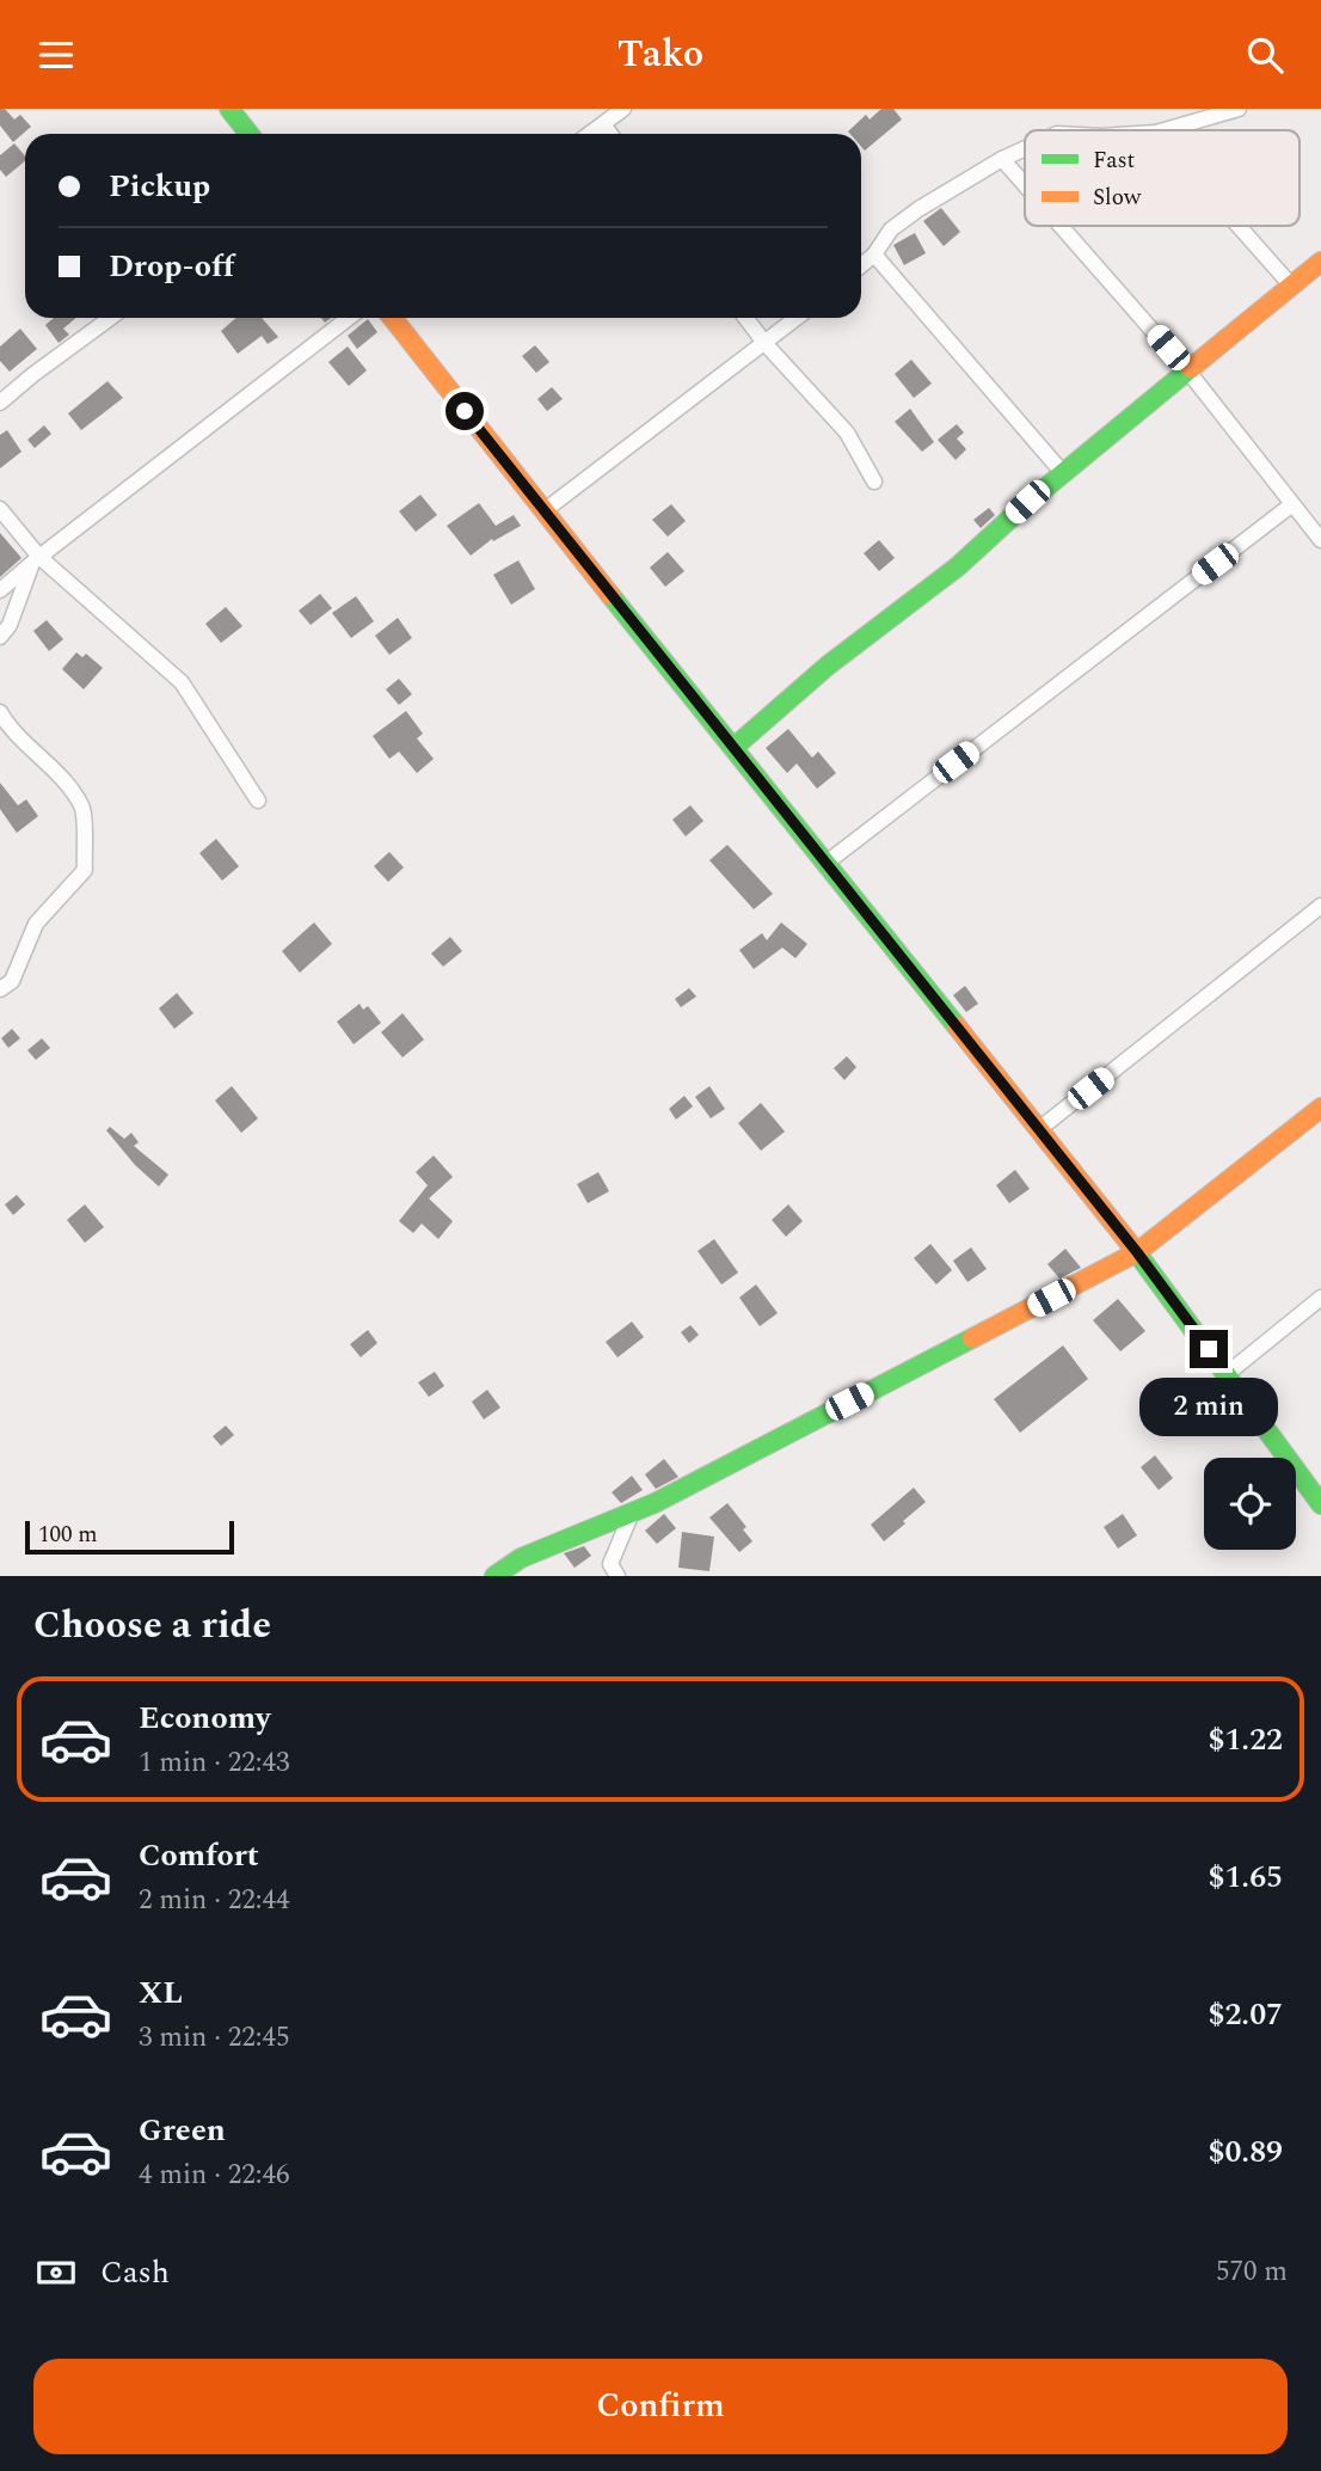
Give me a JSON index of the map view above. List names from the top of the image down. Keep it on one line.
{"legend":["Fast","Slow"],"scale_bar":"100 m","page":{"header":"Tako","banner":["Pickup","Drop-off"],"bubble":"2 min","scale":"100 m","heading":"Choose a ride","list":[{"name":"Economy","note":"1 min · 22:43","value":"$1.22"},{"name":"Comfort","note":"2 min · 22:44","value":"$1.65"},{"name":"XL","note":"3 min · 22:45","value":"$2.07"},{"name":"Green","note":"4 min · 22:46","value":"$0.89"}],"pay":["Cash","570 m"],"buttons":"Confirm"}}
